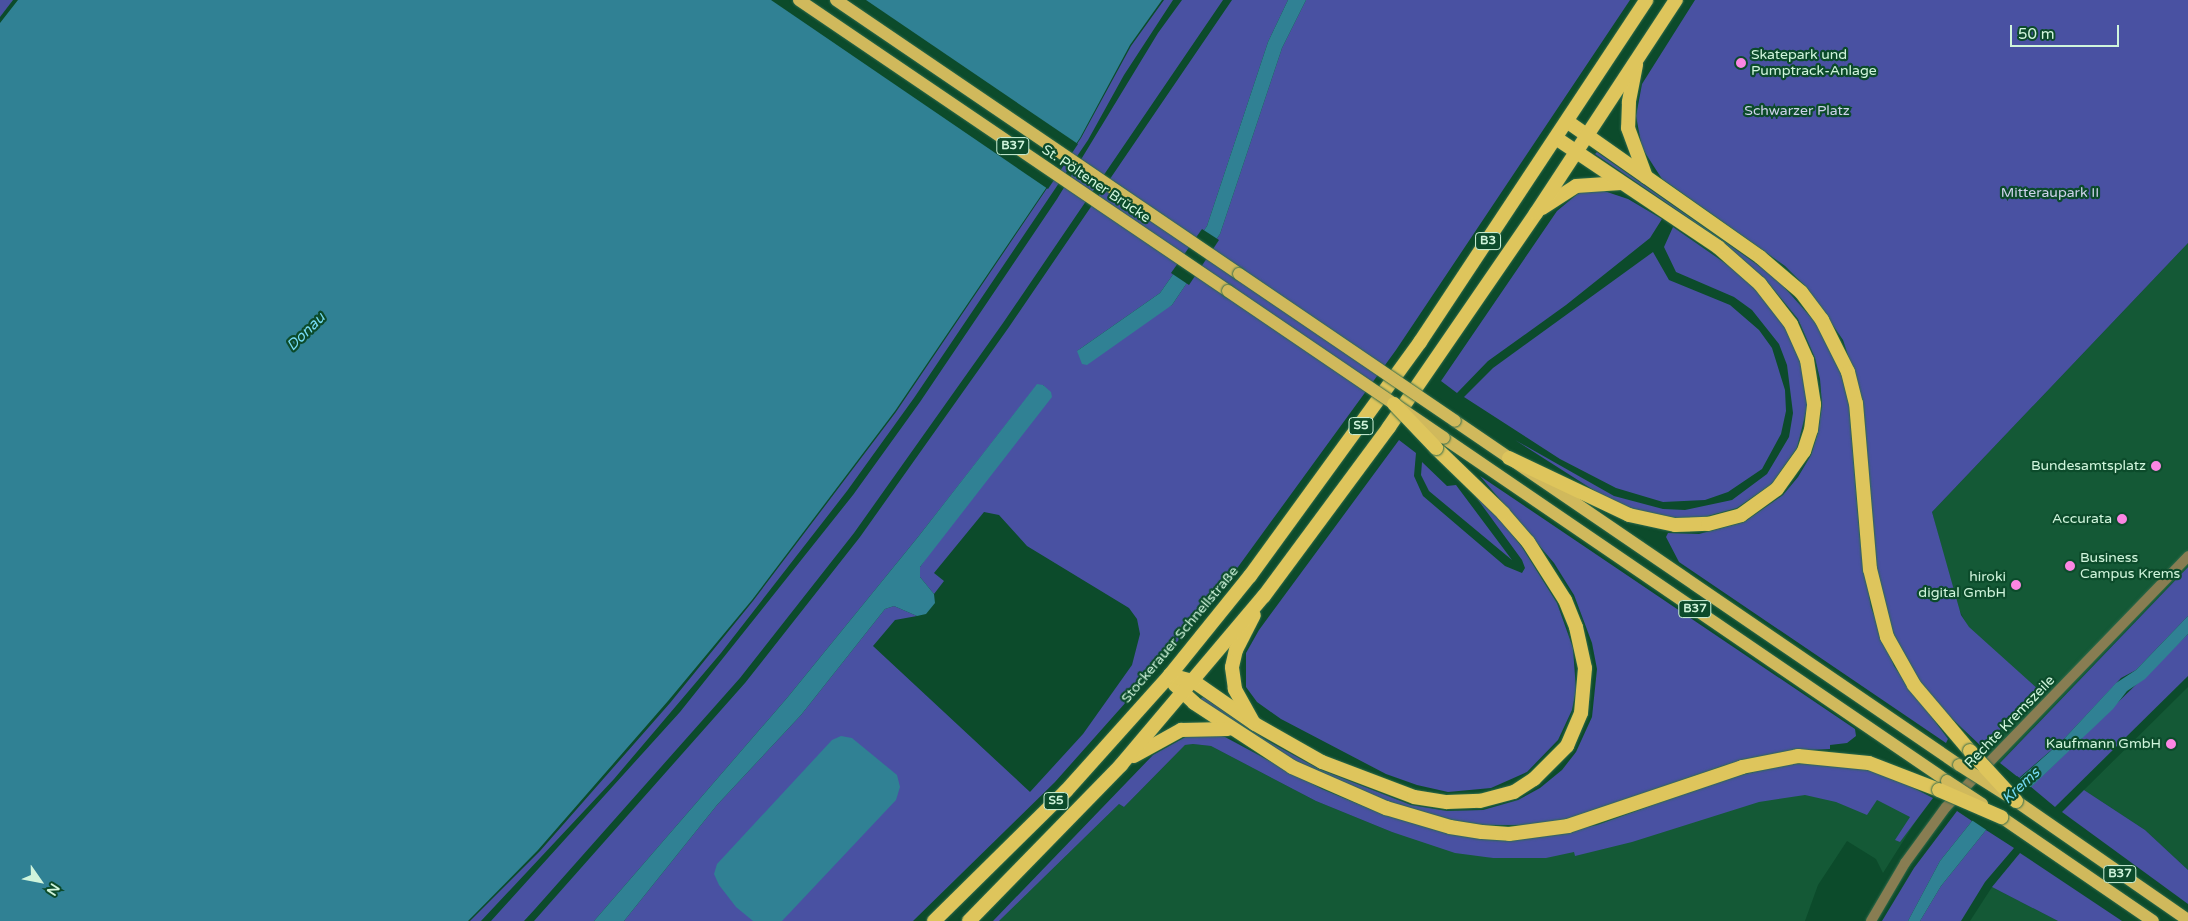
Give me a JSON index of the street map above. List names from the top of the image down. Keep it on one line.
{"streets":{"highway":["B3","S5","Stockerauer Schnellstraße"],"main road":["B37","St. Pöltener Brücke"],"street":["Rechte Kremszeile"]},"crossings":[["B37","St. Pöltener Brücke"],["B3","S5"],["B3","Stockerauer Schnellstraße"]],"water":["Donau","Krems"],"parks":["Schwarzer Platz","Mitteraupark II"],"places":["Skatepark und Pumptrack-Anlage","Bundesamtsplatz","Accurata","Business Campus Krems","hiroki digital GmbH","Kaufmann GmbH"],"scale_bar":"50 m","north":"bottom right"}
